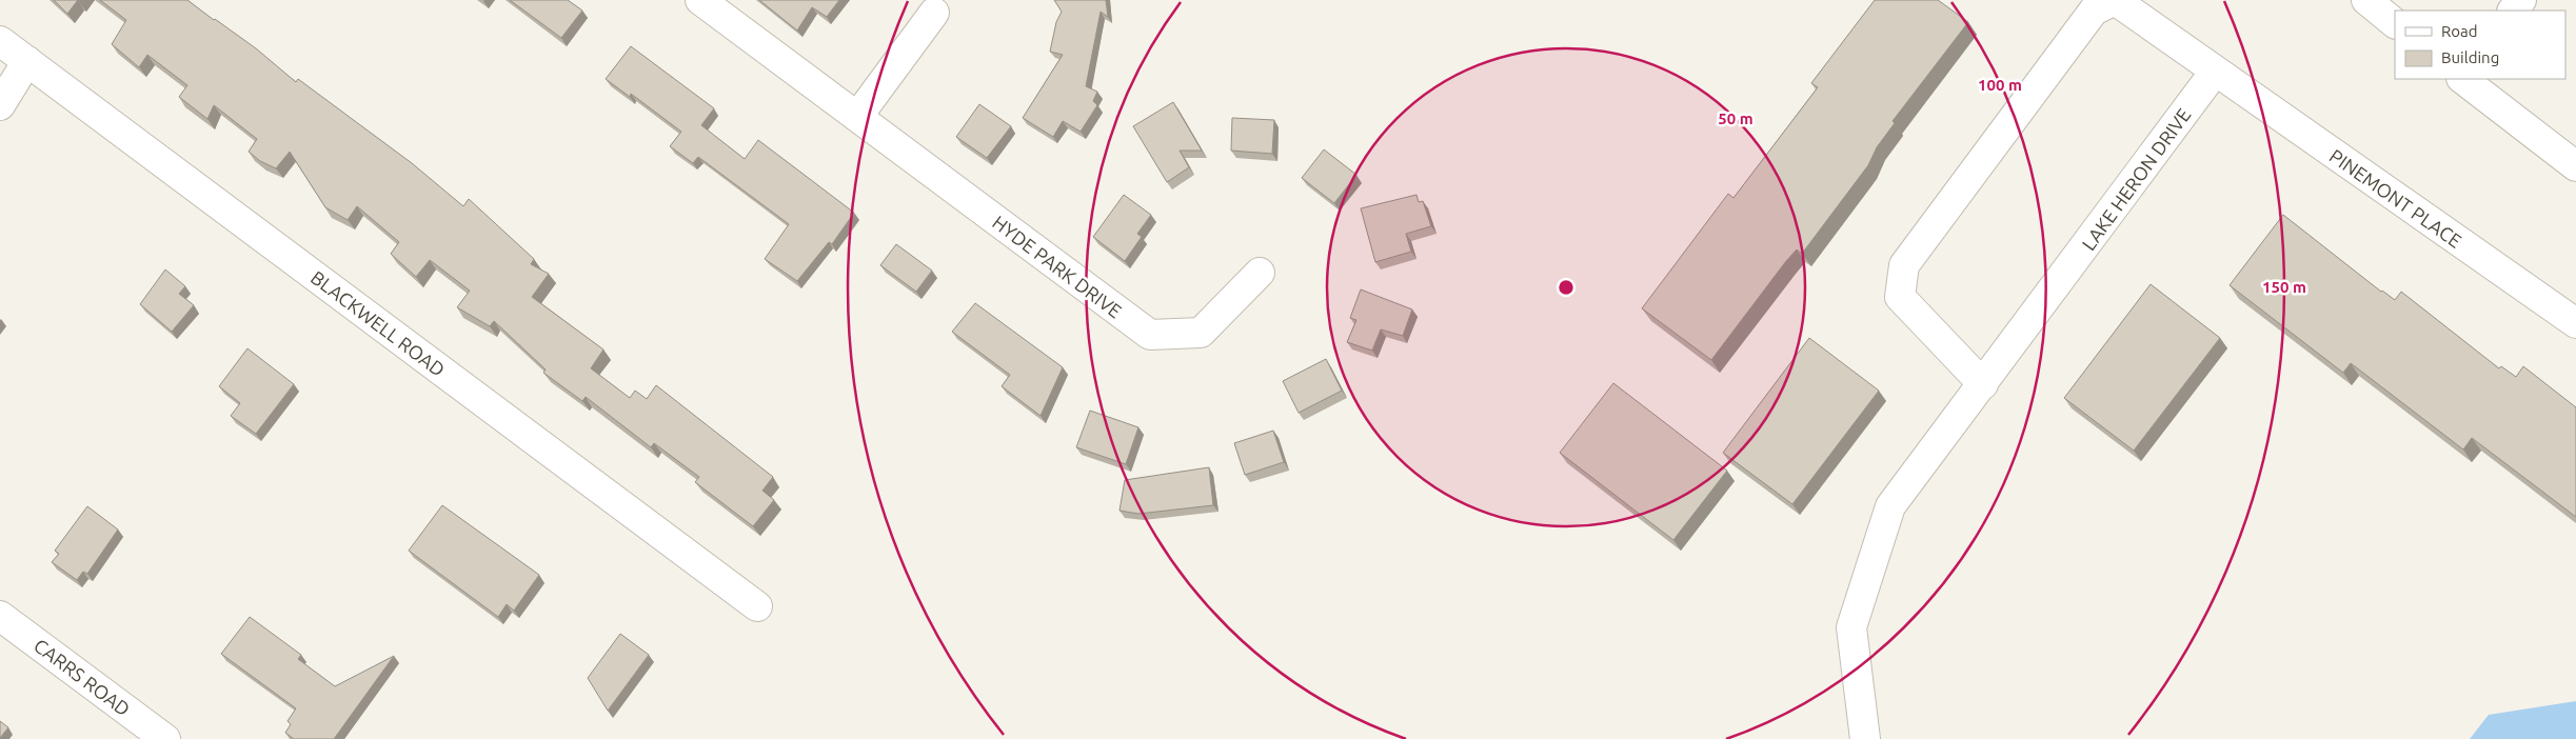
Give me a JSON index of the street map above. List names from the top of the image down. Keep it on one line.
{"streets":{"street":["LAKE HERON DRIVE","PINEMONT PLACE","HYDE PARK DRIVE","BLACKWELL ROAD","CARRS ROAD"]},"crossings":[["LAKE HERON DRIVE","PINEMONT PLACE"]],"legend":["Road","Building"],"rings":["100 m","50 m","150 m"]}
